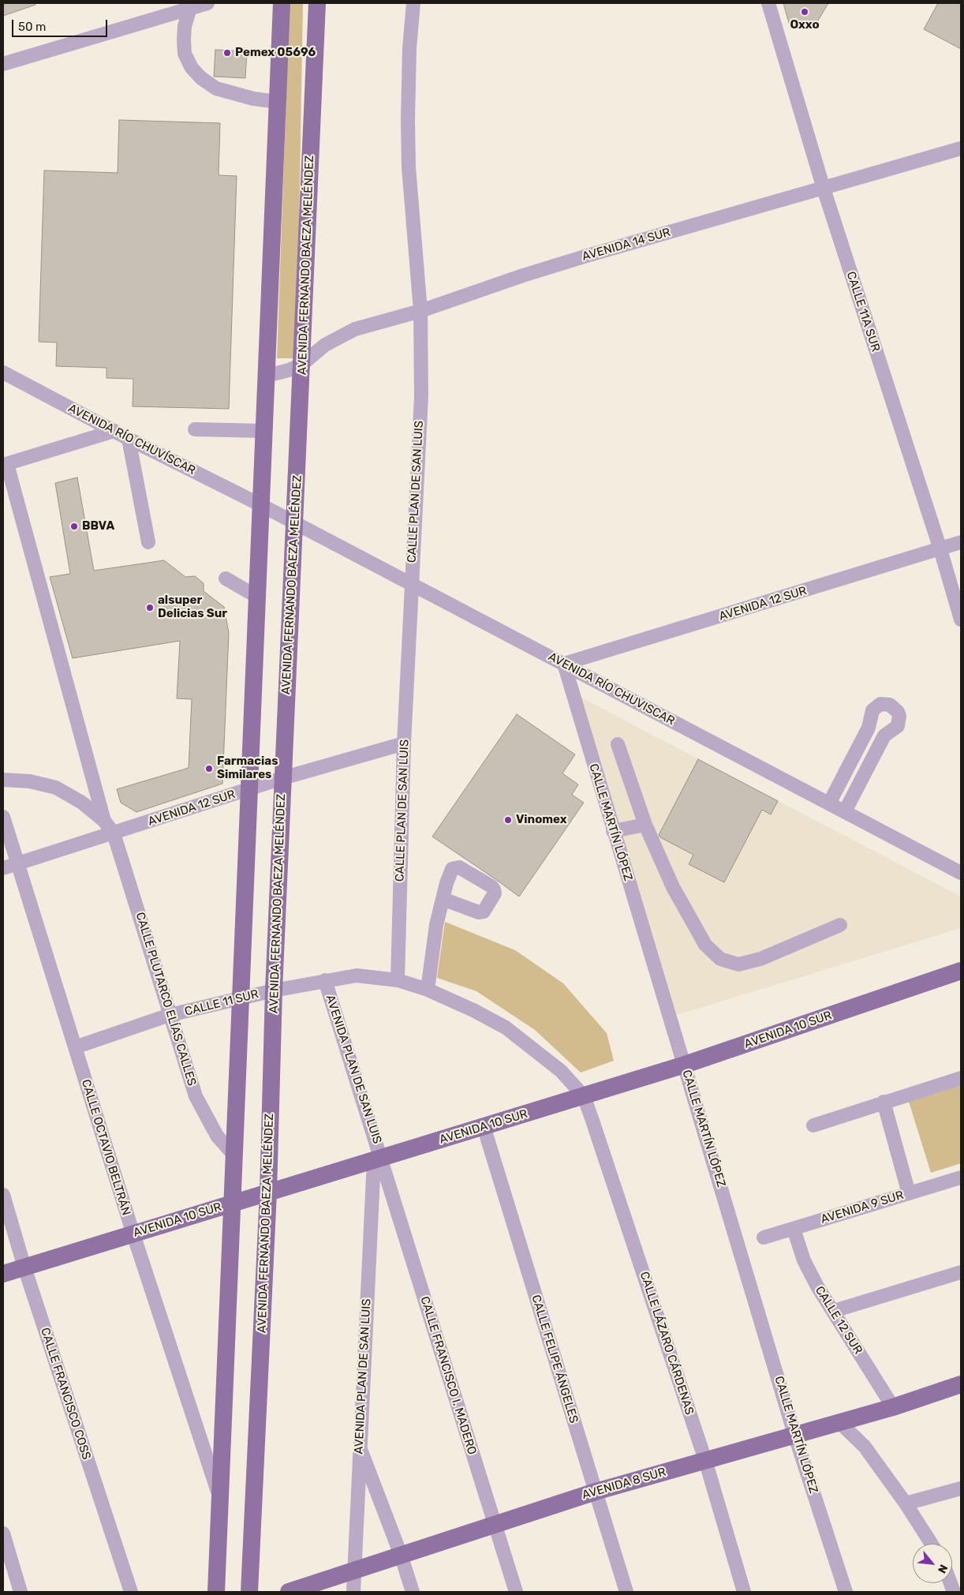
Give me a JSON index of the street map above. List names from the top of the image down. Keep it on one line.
{"streets":{"main road":["AVENIDA FERNANDO BAEZA MELÉNDEZ","AVENIDA 10 SUR","AVENIDA 8 SUR"],"street":["AVENIDA 14 SUR","CALLE 11A SUR","AVENIDA RÍO CHUVÍSCAR","CALLE PLAN DE SAN LUIS","AVENIDA 12 SUR","AVENIDA RÍO CHUVISCAR","CALLE MARTÍN LÓPEZ","CALLE PLUTARCO ELÍAS CALLES","CALLE 11 SUR","AVENIDA PLAN DE SAN LUIS","CALLE OCTAVIO BELTRÁN","AVENIDA 9 SUR","CALLE 12 SUR","CALLE LÁZARO CÁRDENAS","CALLE FELIPE ÁNGELES","CALLE FRANCISCO I. MADERO","CALLE FRANCISCO COSS"]},"crossings":[["AVENIDA 14 SUR","AVENIDA FERNANDO BAEZA MELÉNDEZ"],["AVENIDA 14 SUR","CALLE 11A SUR"],["AVENIDA 14 SUR","CALLE PLAN DE SAN LUIS"],["AVENIDA FERNANDO BAEZA MELÉNDEZ","AVENIDA 12 SUR"],["AVENIDA FERNANDO BAEZA MELÉNDEZ","AVENIDA RÍO CHUVISCAR"],["AVENIDA FERNANDO BAEZA MELÉNDEZ","CALLE 11 SUR"],["AVENIDA FERNANDO BAEZA MELÉNDEZ","AVENIDA 10 SUR"],["CALLE 11A SUR","AVENIDA 12 SUR"],["AVENIDA RÍO CHUVÍSCAR","AVENIDA RÍO CHUVISCAR"],["CALLE PLAN DE SAN LUIS","AVENIDA 12 SUR"],["CALLE PLAN DE SAN LUIS","AVENIDA RÍO CHUVISCAR"],["CALLE PLAN DE SAN LUIS","CALLE 11 SUR"],["AVENIDA 12 SUR","AVENIDA RÍO CHUVISCAR"],["AVENIDA 12 SUR","CALLE MARTÍN LÓPEZ"],["AVENIDA 12 SUR","CALLE PLUTARCO ELÍAS CALLES"],["AVENIDA 12 SUR","CALLE OCTAVIO BELTRÁN"],["AVENIDA RÍO CHUVISCAR","CALLE MARTÍN LÓPEZ"],["CALLE MARTÍN LÓPEZ","AVENIDA 10 SUR"],["CALLE MARTÍN LÓPEZ","AVENIDA 8 SUR"],["CALLE PLUTARCO ELÍAS CALLES","CALLE 11 SUR"],["CALLE 11 SUR","AVENIDA 10 SUR"],["CALLE 11 SUR","AVENIDA PLAN DE SAN LUIS"],["CALLE 11 SUR","CALLE OCTAVIO BELTRÁN"],["CALLE 11 SUR","CALLE LÁZARO CÁRDENAS"],["AVENIDA 10 SUR","AVENIDA PLAN DE SAN LUIS"],["AVENIDA 10 SUR","CALLE OCTAVIO BELTRÁN"],["AVENIDA 10 SUR","CALLE LÁZARO CÁRDENAS"],["AVENIDA 10 SUR","CALLE FELIPE ÁNGELES"],["AVENIDA 10 SUR","CALLE FRANCISCO I. MADERO"],["AVENIDA 10 SUR","CALLE FRANCISCO COSS"],["AVENIDA PLAN DE SAN LUIS","CALLE FRANCISCO I. MADERO"],["AVENIDA PLAN DE SAN LUIS","AVENIDA 8 SUR"],["AVENIDA 9 SUR","CALLE 12 SUR"],["CALLE 12 SUR","AVENIDA 8 SUR"],["CALLE LÁZARO CÁRDENAS","AVENIDA 8 SUR"],["CALLE FELIPE ÁNGELES","AVENIDA 8 SUR"],["CALLE FRANCISCO I. MADERO","AVENIDA 8 SUR"]],"places":["Oxxo","Pemex 05696","BBVA","alsuper Delicias Sur","Farmacias Similares","Vinomex"],"scale_bar":"50 m","north":"bottom right"}
